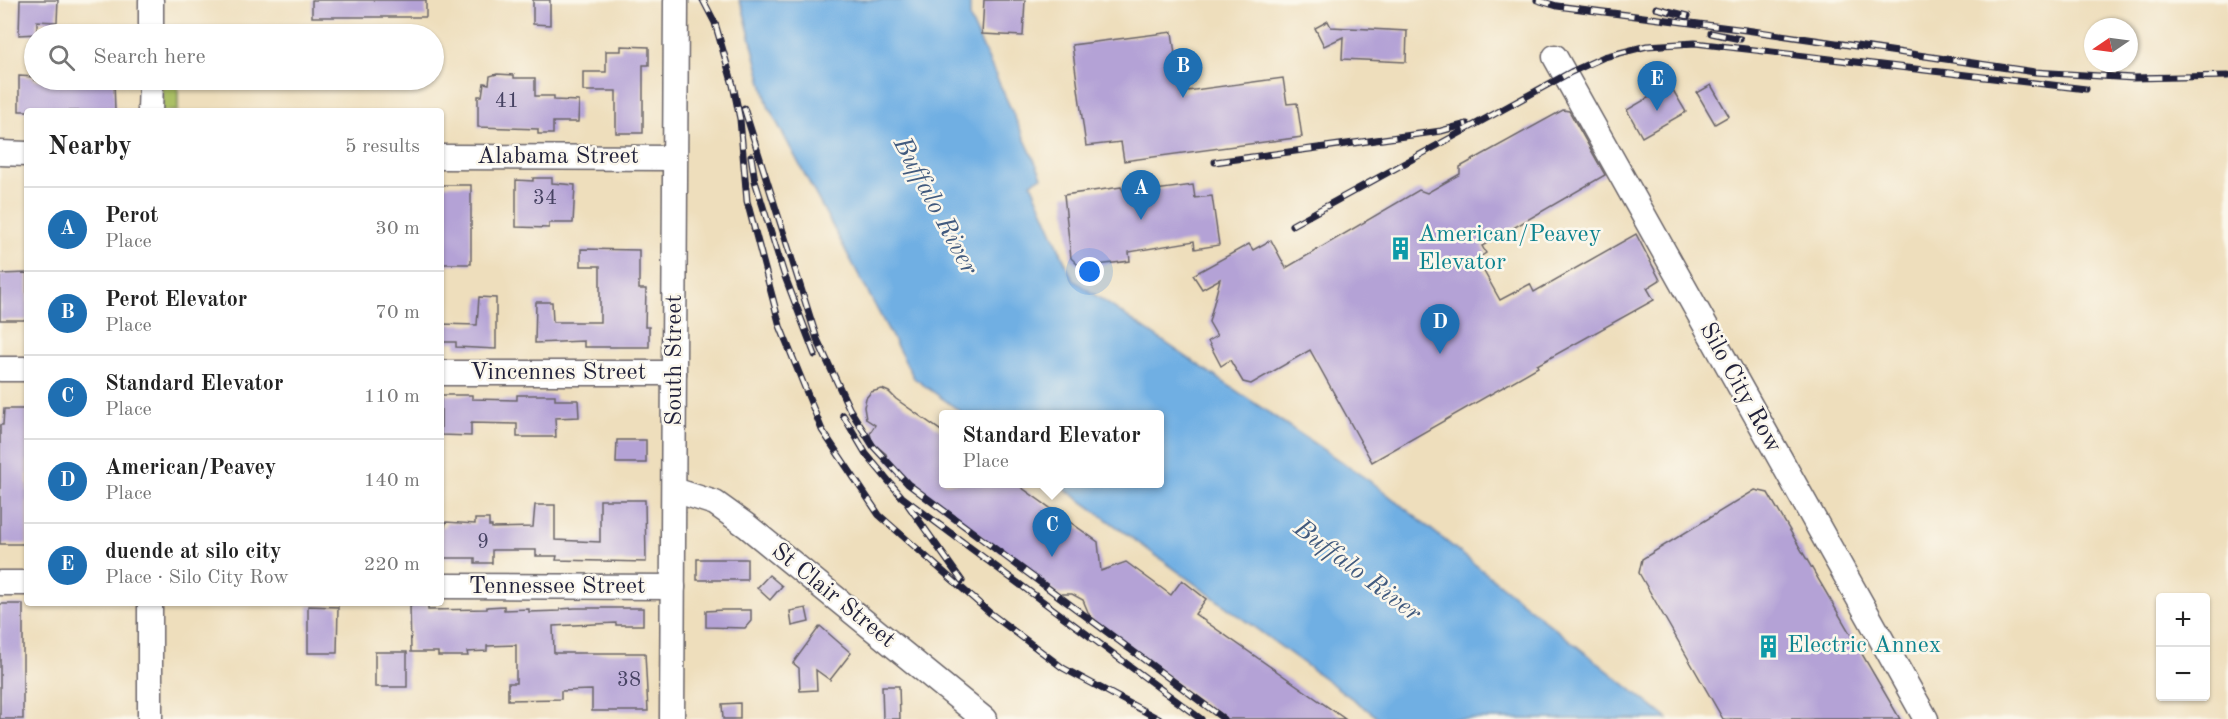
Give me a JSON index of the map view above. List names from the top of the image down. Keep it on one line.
{"streets":{"street":["Alabama Street","South Street","Vincennes Street","Silo City Row","Tennessee Street","St Clair Street"]},"crossings":[["Alabama Street","South Street"],["South Street","Vincennes Street"],["South Street","Tennessee Street"],["South Street","St Clair Street"]],"water":["Buffalo River"],"places":{"building":["American/Peavey Elevator","Electric Annex"]},"house_numbers":["41","34","9","38"],"north":"left","page":{"search":"Search here","pins":["B","E","A","D","C"],"heading":["Nearby","5 results"],"list":[{"mark":"A","name":"Perot","note":"Place","value":"30 m"},{"mark":"B","name":"Perot Elevator","note":"Place","value":"70 m"},{"mark":"C","name":"Standard Elevator","note":"Place","value":"110 m"},{"mark":"D","name":"American/Peavey","note":"Place","value":"140 m"},{"mark":"E","name":"duende at silo city","note":"Place · Silo City Row","value":"220 m"}],"popup":["Standard Elevator","Place"],"map_buttons":["+","−"]}}
